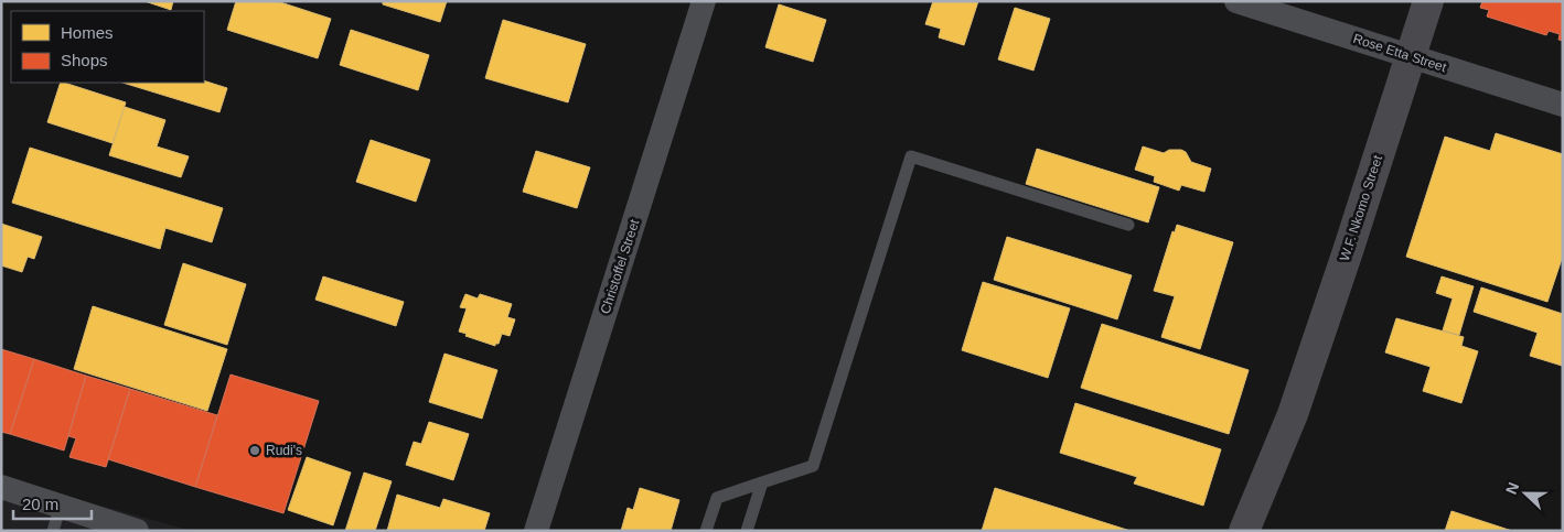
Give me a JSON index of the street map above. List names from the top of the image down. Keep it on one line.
{"streets":{"main road":["W.F. Nkomo Street"],"street":["Rose Etta Street","Christoffel Street"]},"crossings":[["Rose Etta Street","W.F. Nkomo Street"]],"places":["Rudi's"],"legend":["Homes","Shops"],"scale_bar":"20 m","north":"left"}
